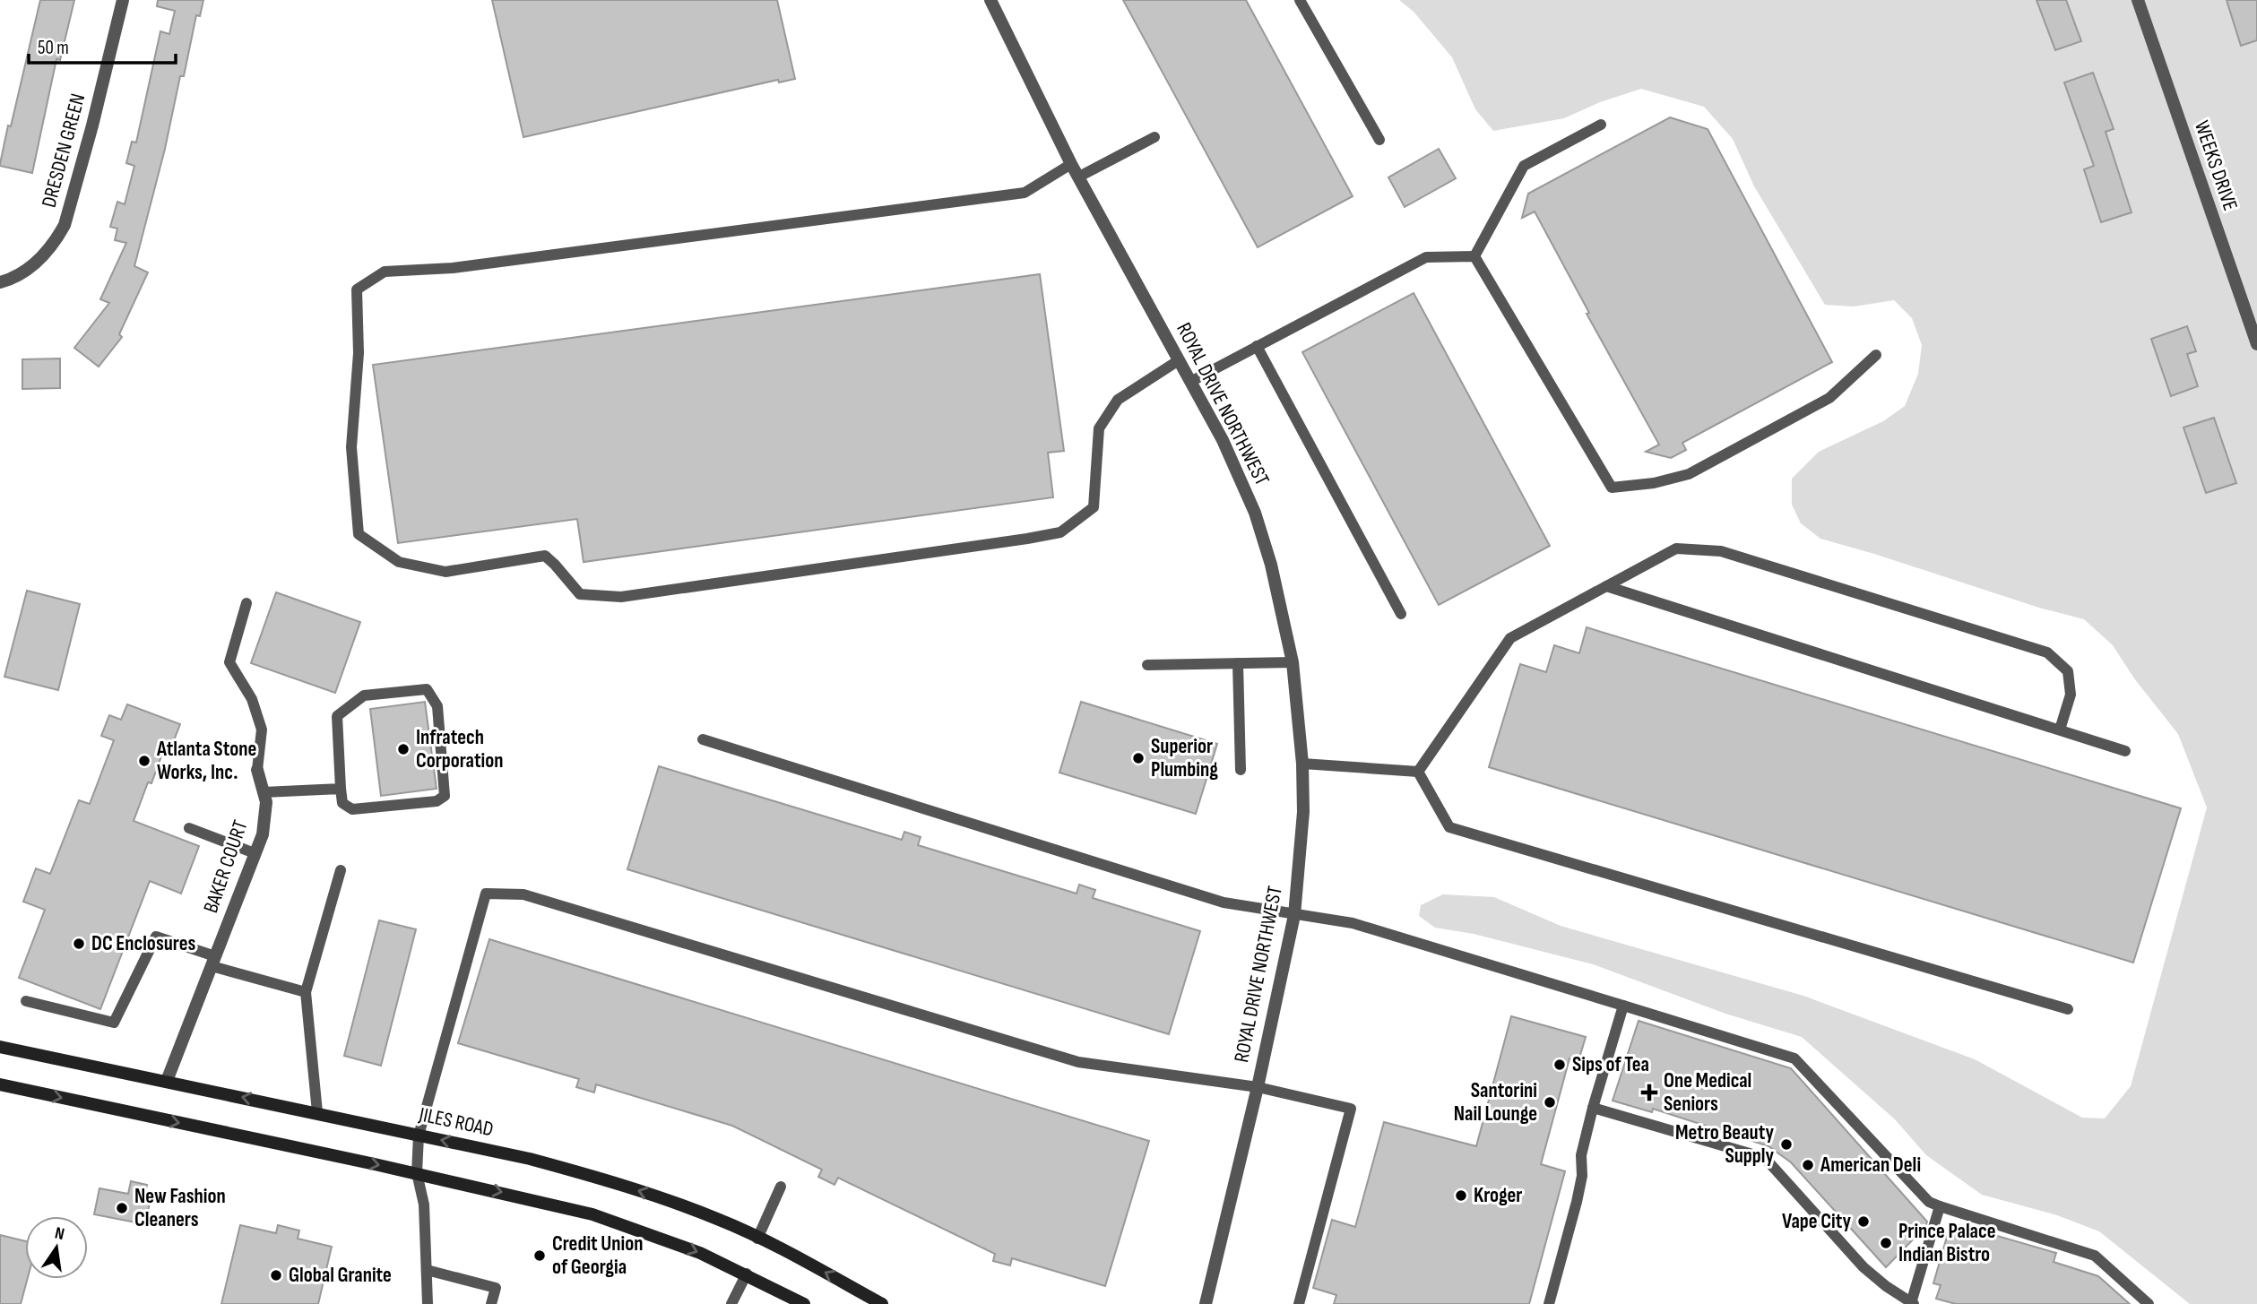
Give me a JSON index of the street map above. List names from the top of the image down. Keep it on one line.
{"streets":{"street":["DRESDEN GREEN","WEEKS DRIVE","ROYAL DRIVE NORTHWEST","BAKER COURT","JILES ROAD"]},"crossings":[["BAKER COURT","JILES ROAD"]],"places":{"other":["Infratech Corporation","Superior Plumbing","Atlanta Stone Works, Inc.","DC Enclosures","Sips of Tea","Santorini Nail Lounge","Metro Beauty Supply","American Deli","Kroger","New Fashion Cleaners","Vape City","Prince Palace Indian Bistro","Credit Union of Georgia","Global Granite"],"health":["One Medical Seniors"]},"scale_bar":"50 m","north":"top"}
